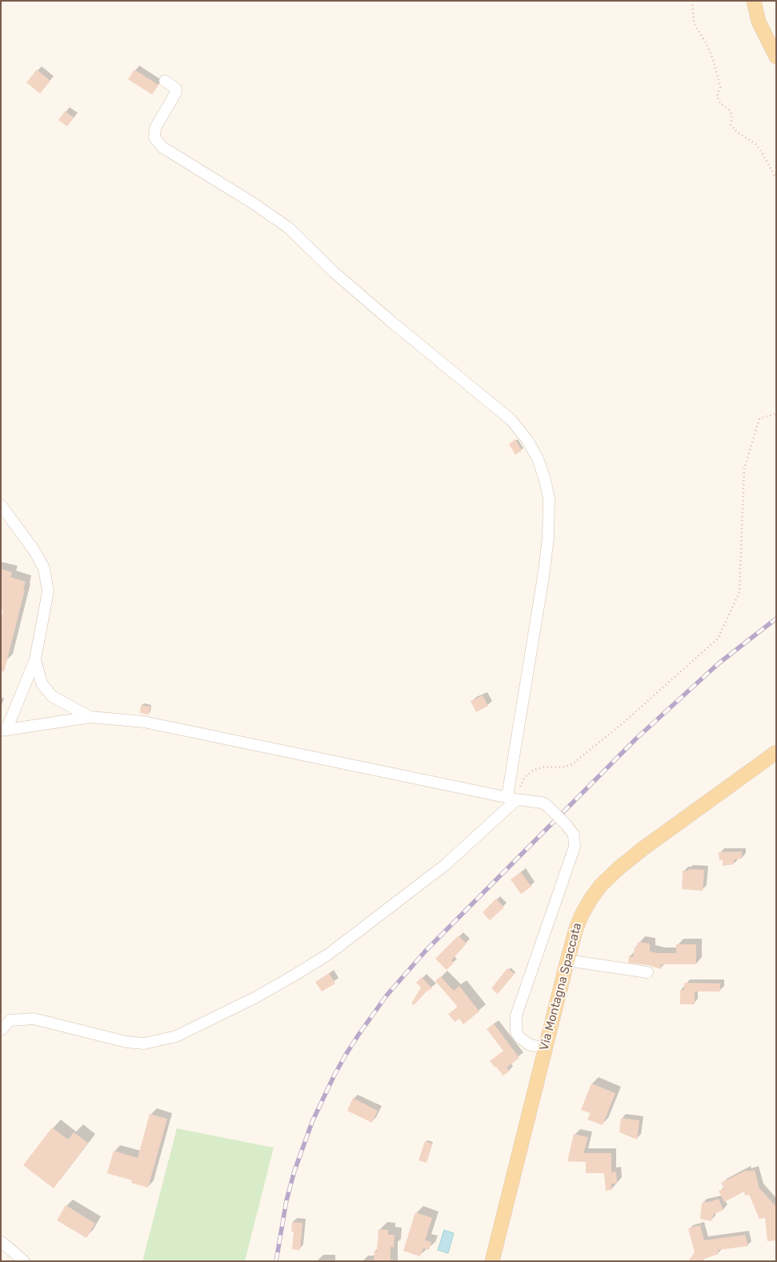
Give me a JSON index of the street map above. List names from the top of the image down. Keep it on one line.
{"streets":{"main road":["Via Montagna Spaccata"]}}
